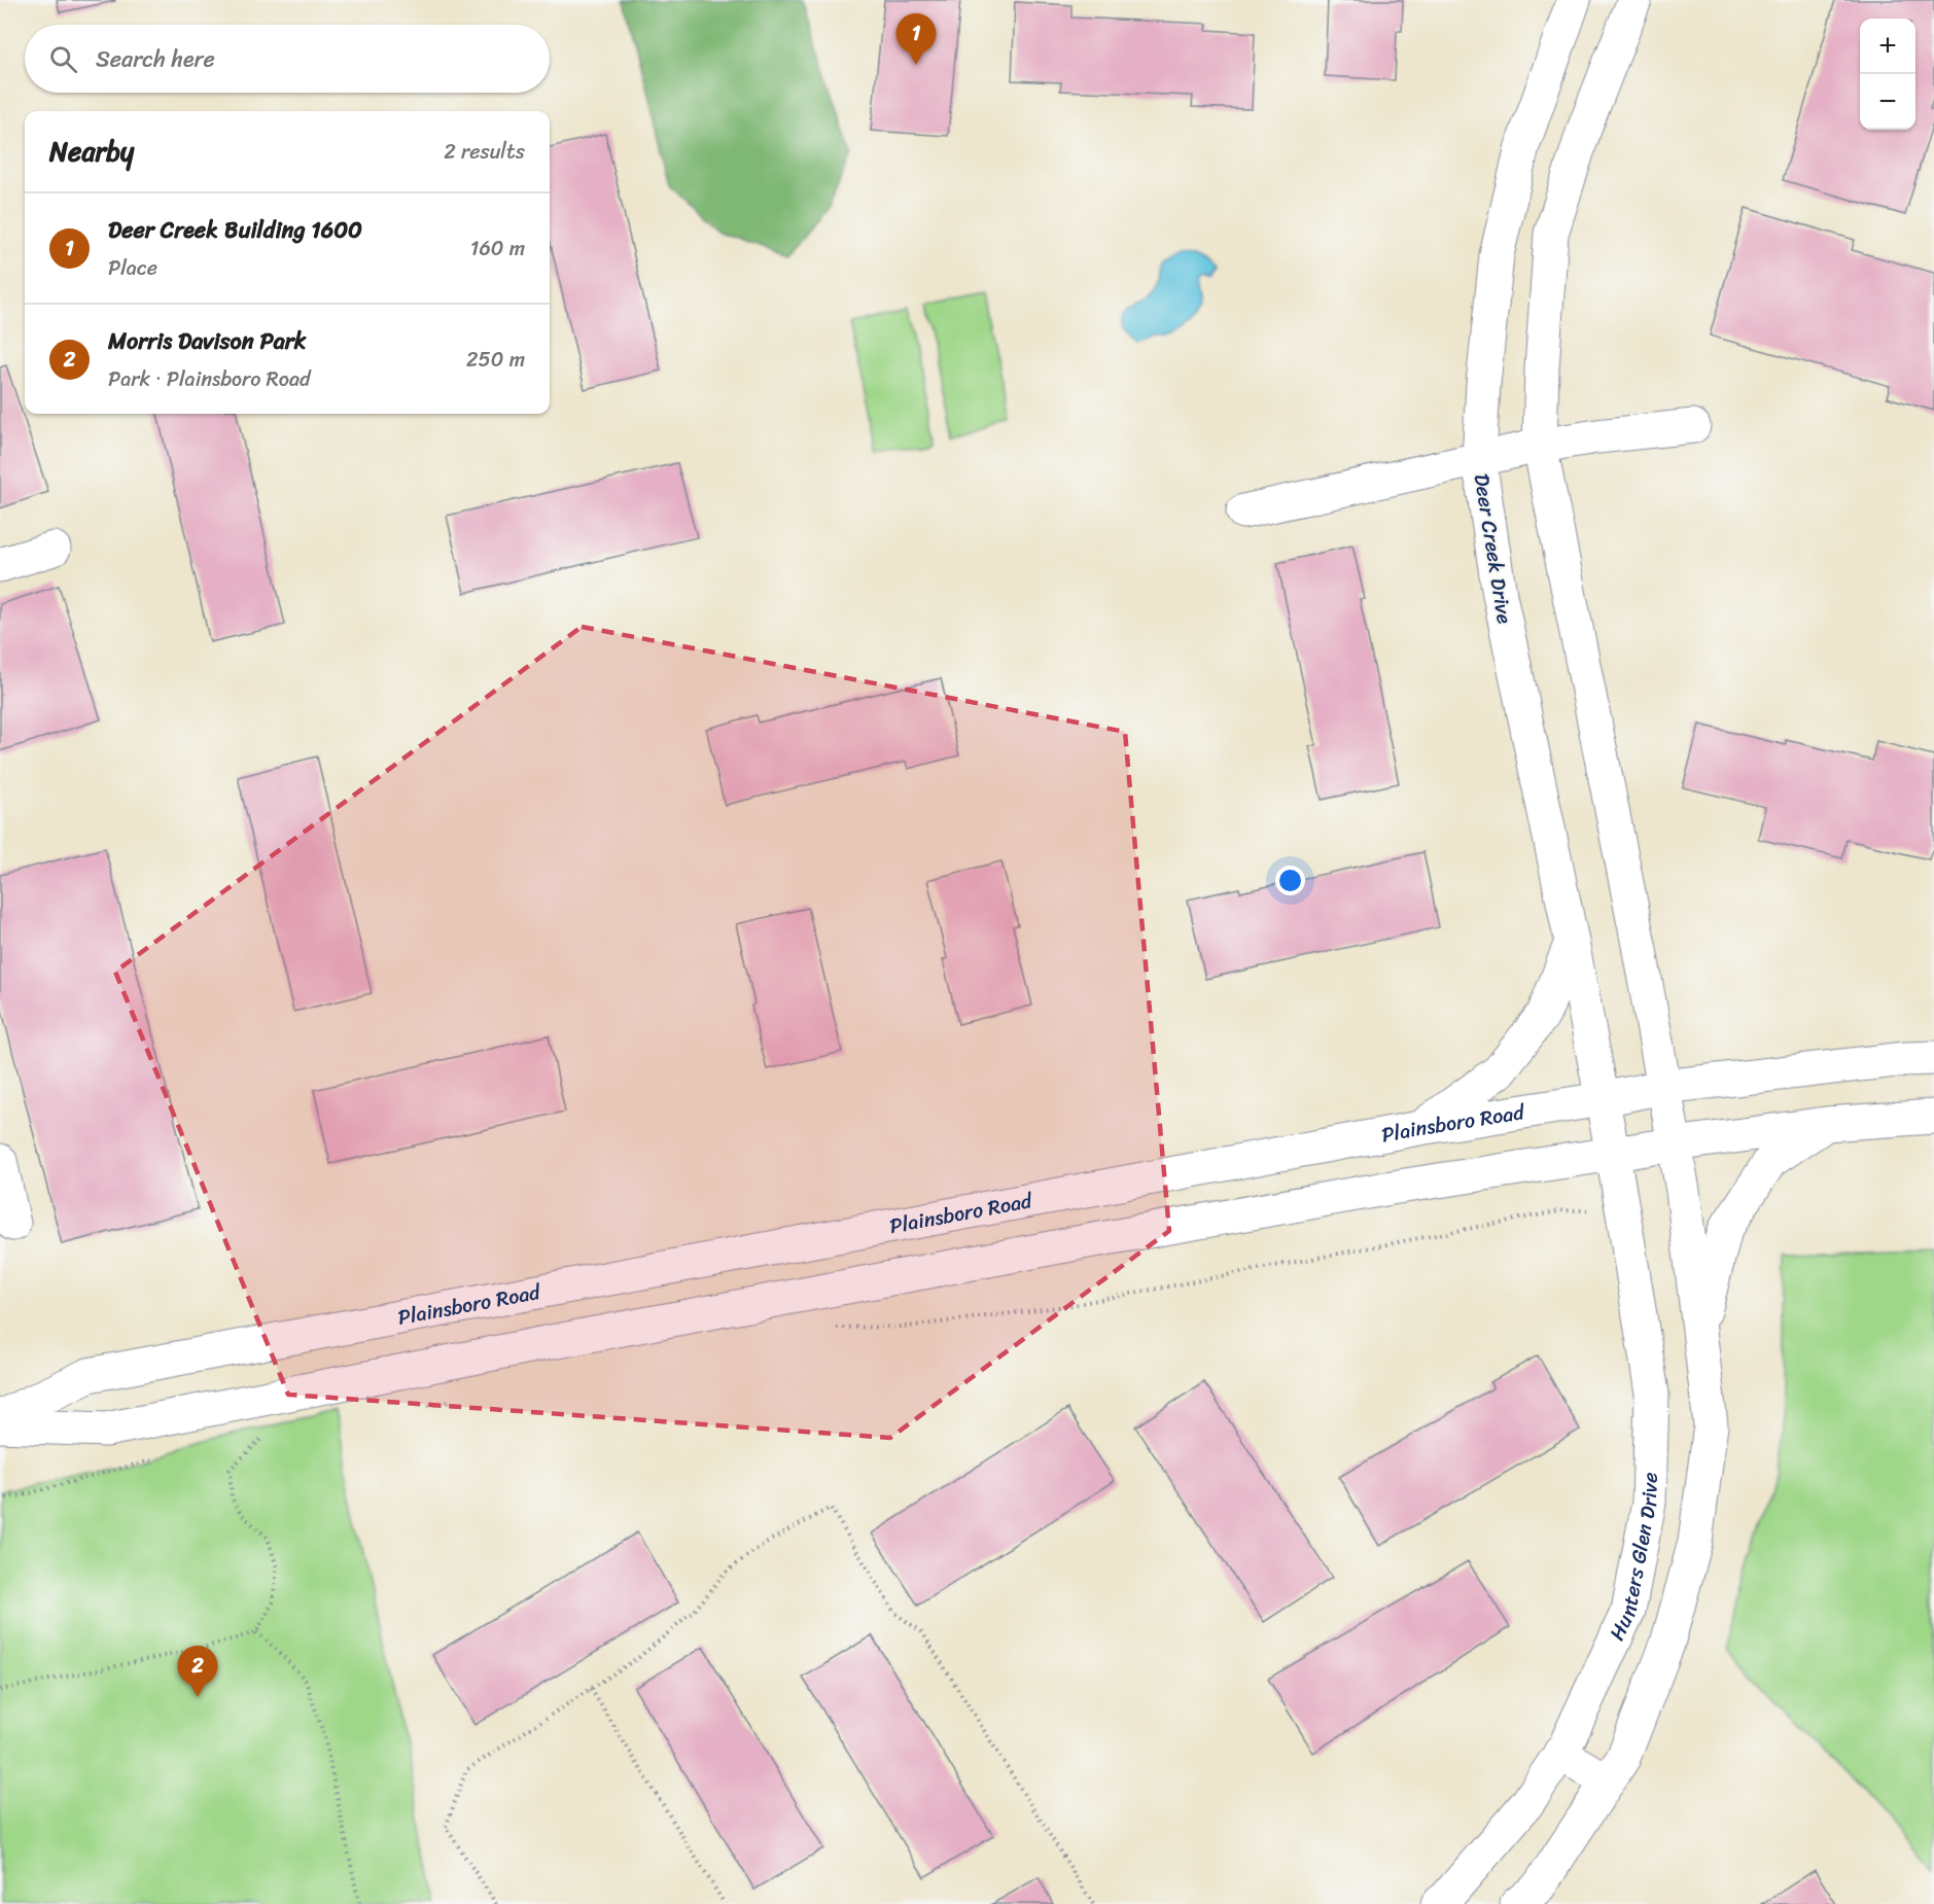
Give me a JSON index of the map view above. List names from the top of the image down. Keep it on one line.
{"streets":{"street":["Deer Creek Drive","Plainsboro Road","Hunters Glen Drive"]},"crossings":[["Deer Creek Drive","Plainsboro Road"],["Deer Creek Drive","Hunters Glen Drive"]],"page":{"pins":["1","2"],"map_buttons":["+","−"],"search":"Search here","heading":["Nearby","2 results"],"list":[{"mark":"1","name":"Deer Creek Building 1600","note":"Place","value":"160 m"},{"mark":"2","name":"Morris Davison Park","note":"Park · Plainsboro Road","value":"250 m"}]}}
